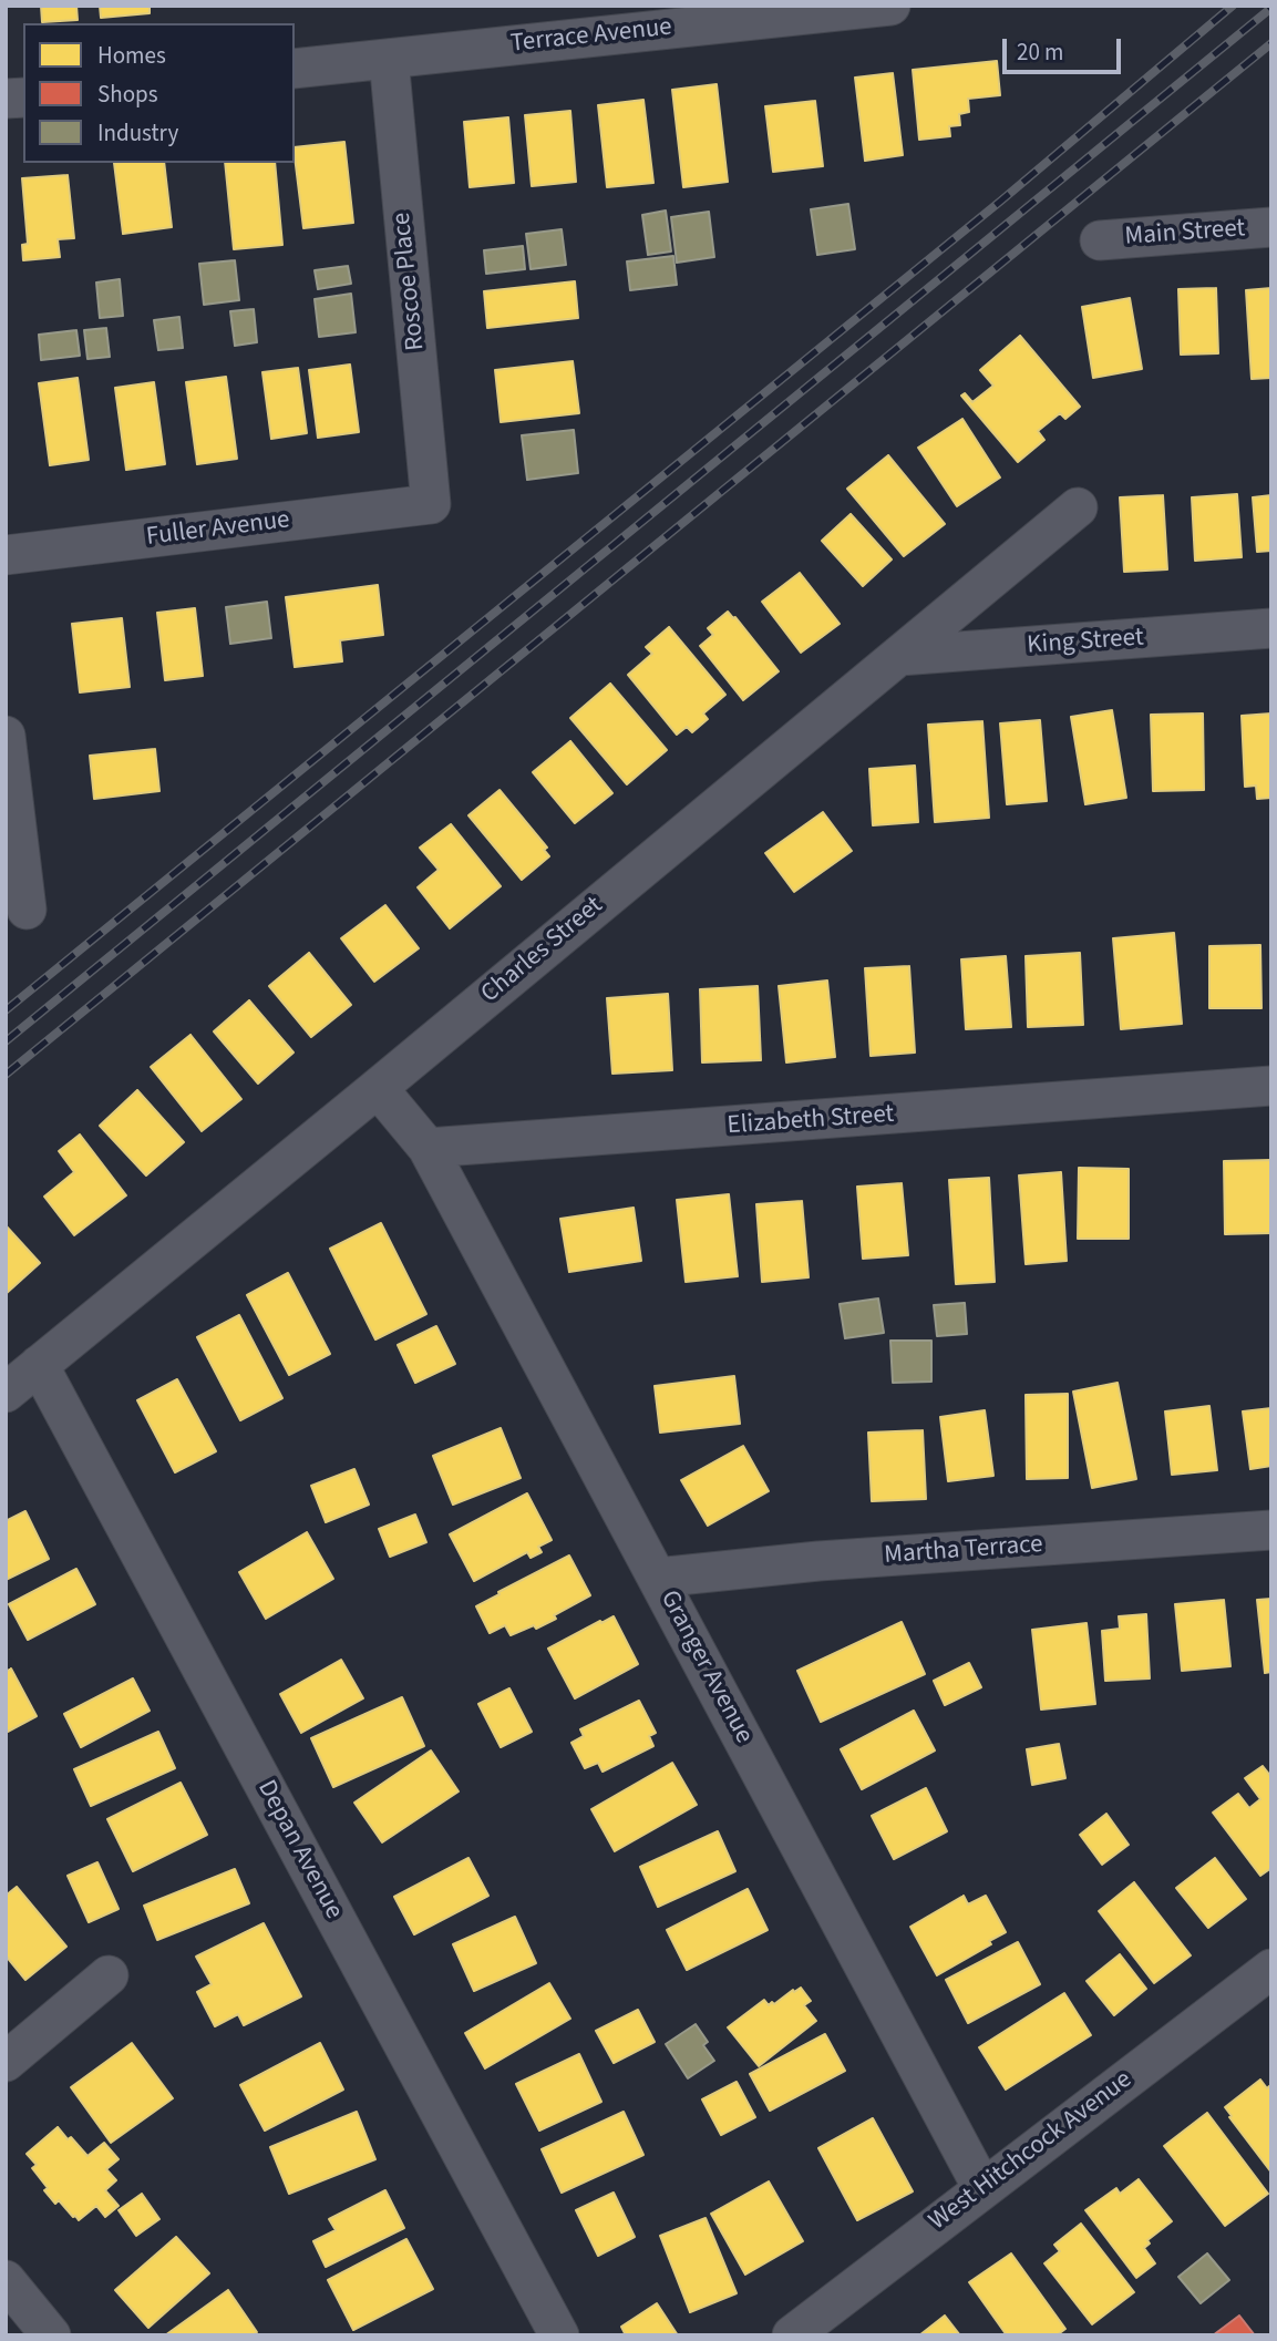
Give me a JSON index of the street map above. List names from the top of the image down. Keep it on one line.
{"streets":{"street":["Terrace Avenue","Main Street","Roscoe Place","Fuller Avenue","King Street","Charles Street","Elizabeth Street","Martha Terrace","Granger Avenue","Depan Avenue","West Hitchcock Avenue"]},"crossings":[["Terrace Avenue","Roscoe Place"],["Roscoe Place","Fuller Avenue"],["King Street","Charles Street"],["Charles Street","Depan Avenue"],["Elizabeth Street","Granger Avenue"],["Martha Terrace","Granger Avenue"],["Granger Avenue","West Hitchcock Avenue"]],"legend":["Homes","Shops","Industry"],"scale_bar":"20 m"}
